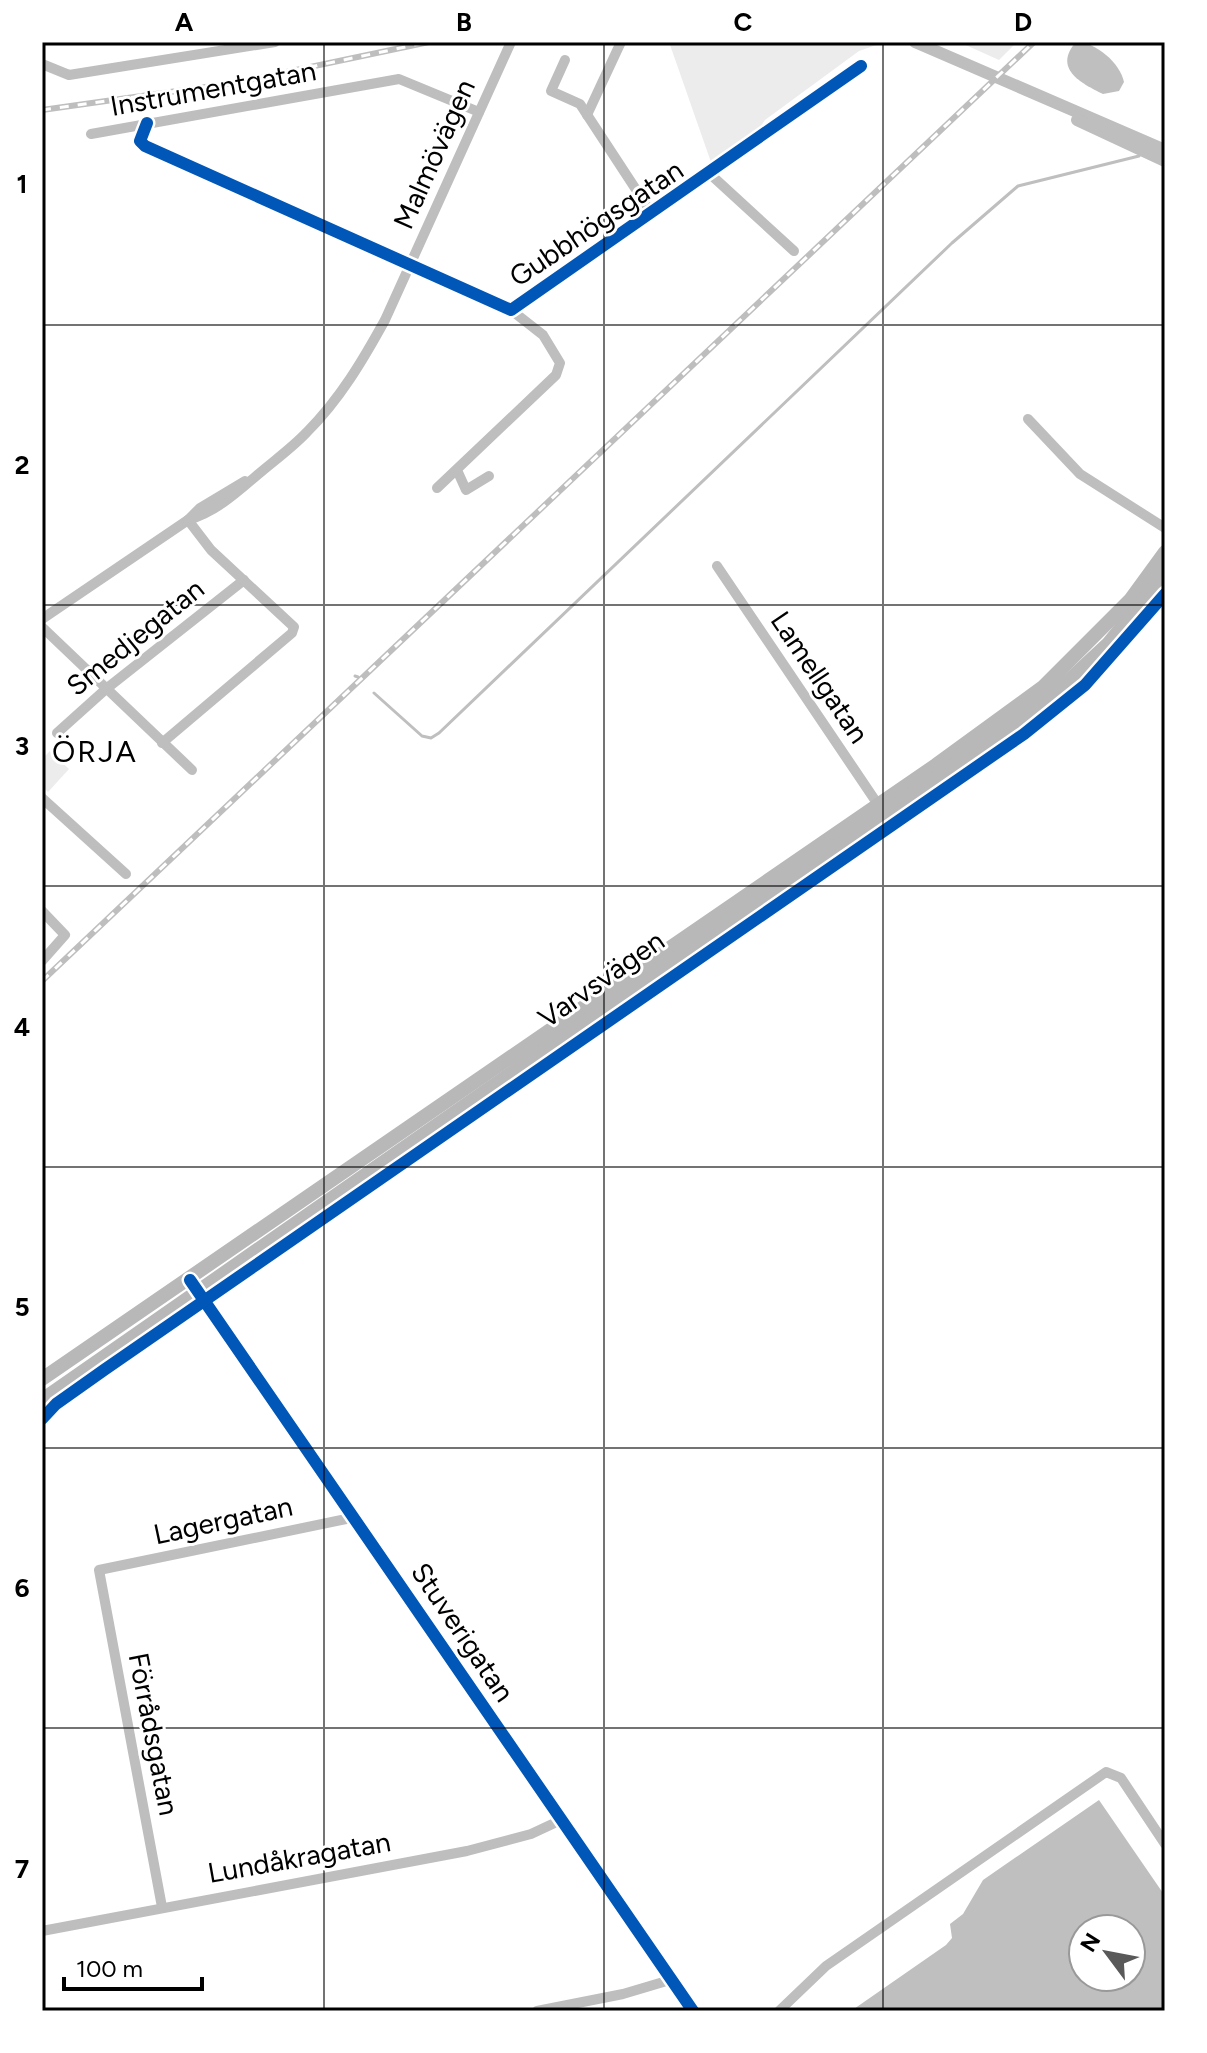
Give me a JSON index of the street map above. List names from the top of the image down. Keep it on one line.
{"streets":{"main road":["Varvsvägen"],"street":["Instrumentgatan","Malmövägen","Gubbhögsgatan","Smedjegatan","Lamellgatan","Lagergatan","Stuverigatan","Förrådsgatan","Lundåkragatan"]},"crossings":[["Instrumentgatan","Malmövägen"],["Instrumentgatan","Gubbhögsgatan"],["Malmövägen","Gubbhögsgatan"],["Lamellgatan","Varvsvägen"],["Varvsvägen","Stuverigatan"],["Lagergatan","Stuverigatan"],["Lagergatan","Förrådsgatan"],["Stuverigatan","Lundåkragatan"],["Förrådsgatan","Lundåkragatan"]],"districts":["ÖRJA"],"scale_bar":"100 m","north":"top left","grid":{"columns":["A","B","C","D"],"rows":["1","2","3","4","5","6","7"]}}
